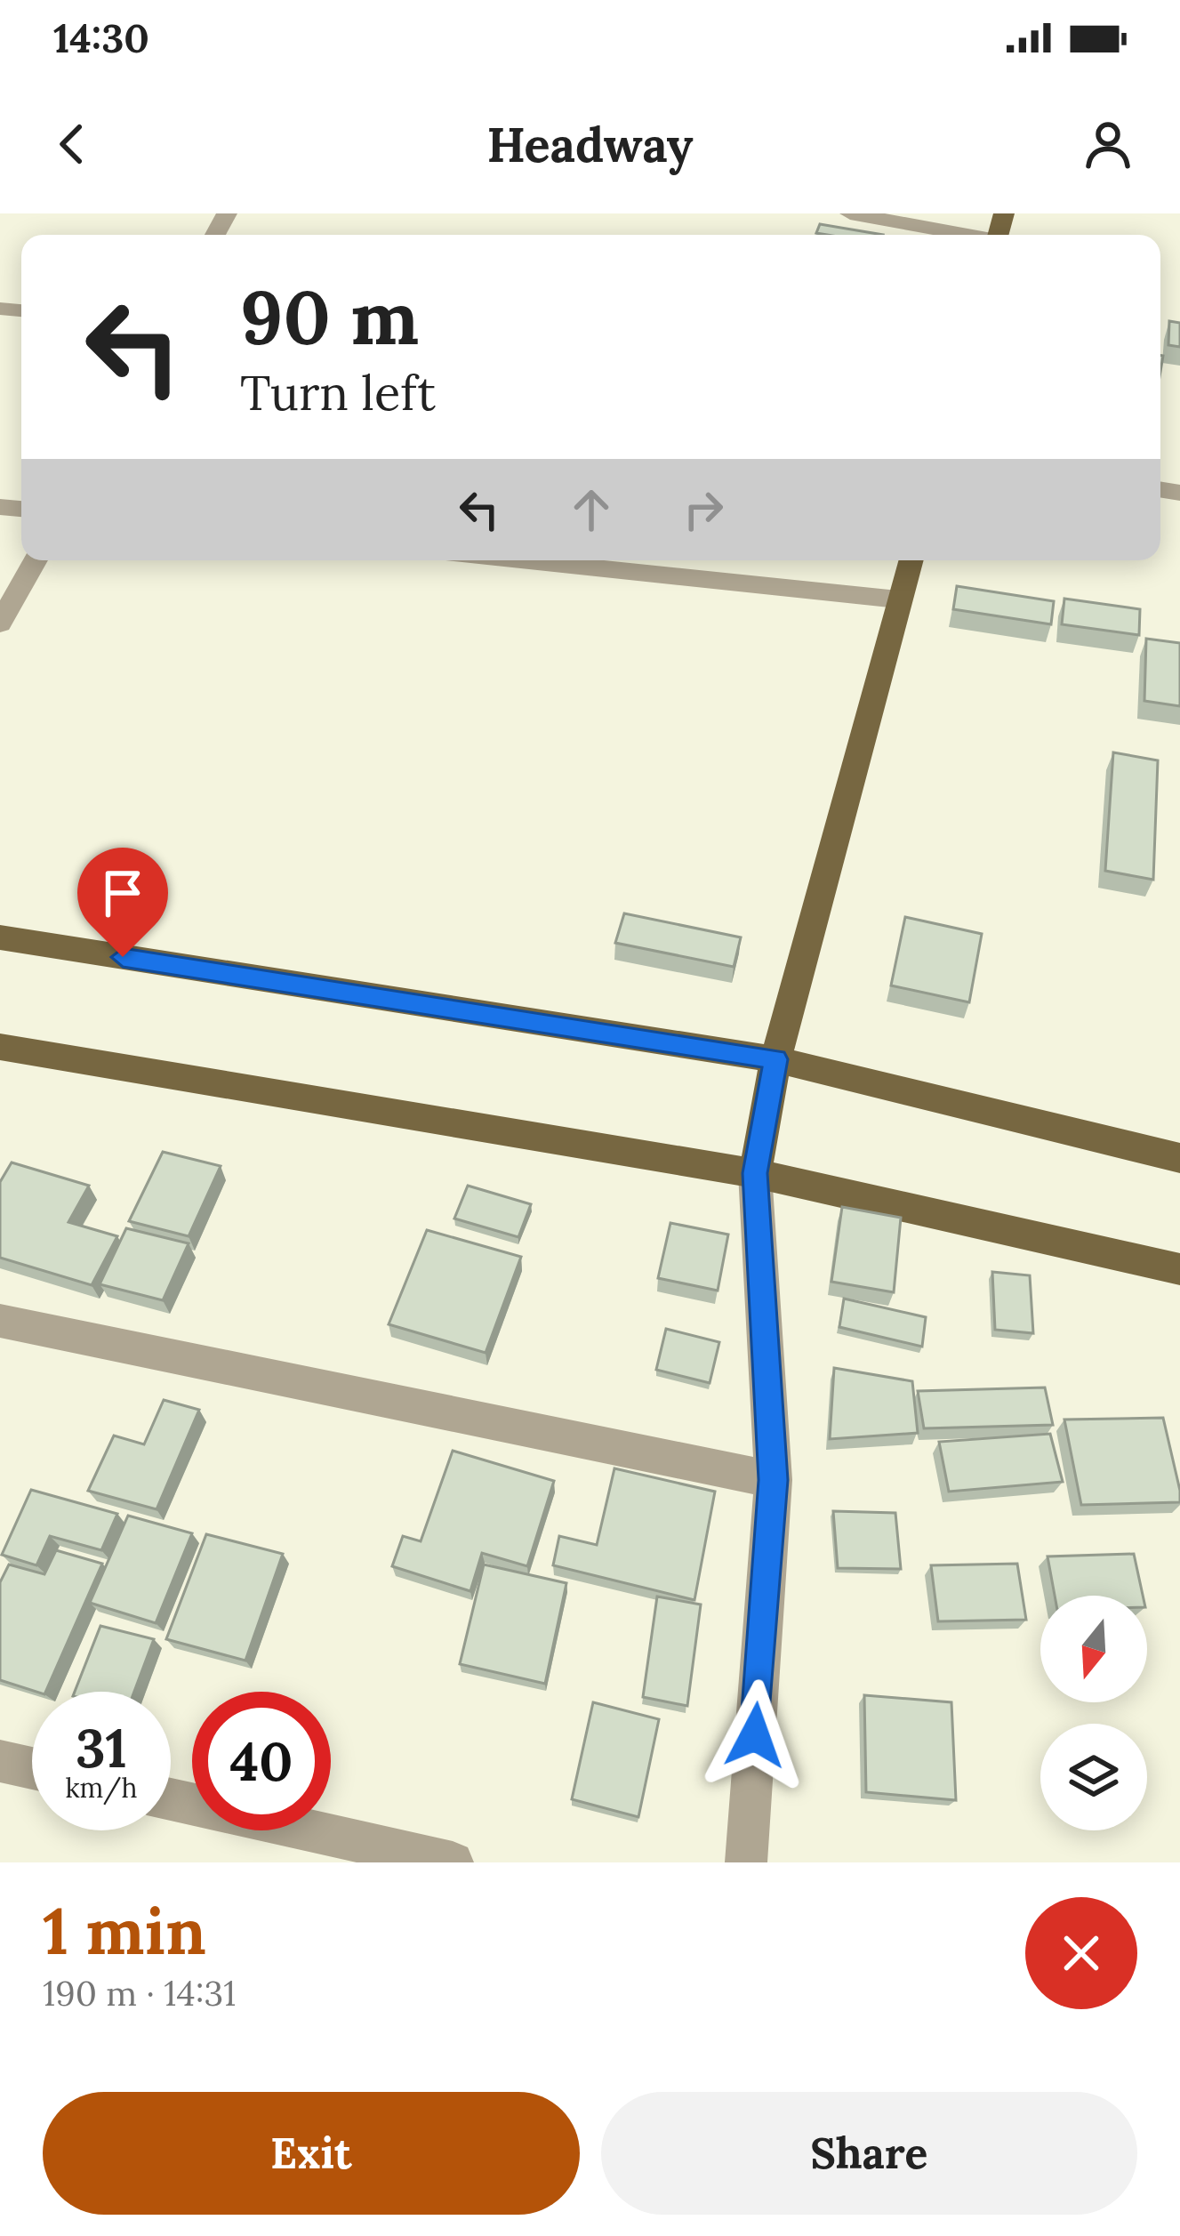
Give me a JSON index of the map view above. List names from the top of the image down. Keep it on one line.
{"north":"bottom","page":{"status":"14:30","header":"Headway","turn":["90 m","Turn left"],"speed":"31 km/h","limit":"40","heading":["1 min","190 m · 14:31"],"buttons":["Exit","Share"]}}
